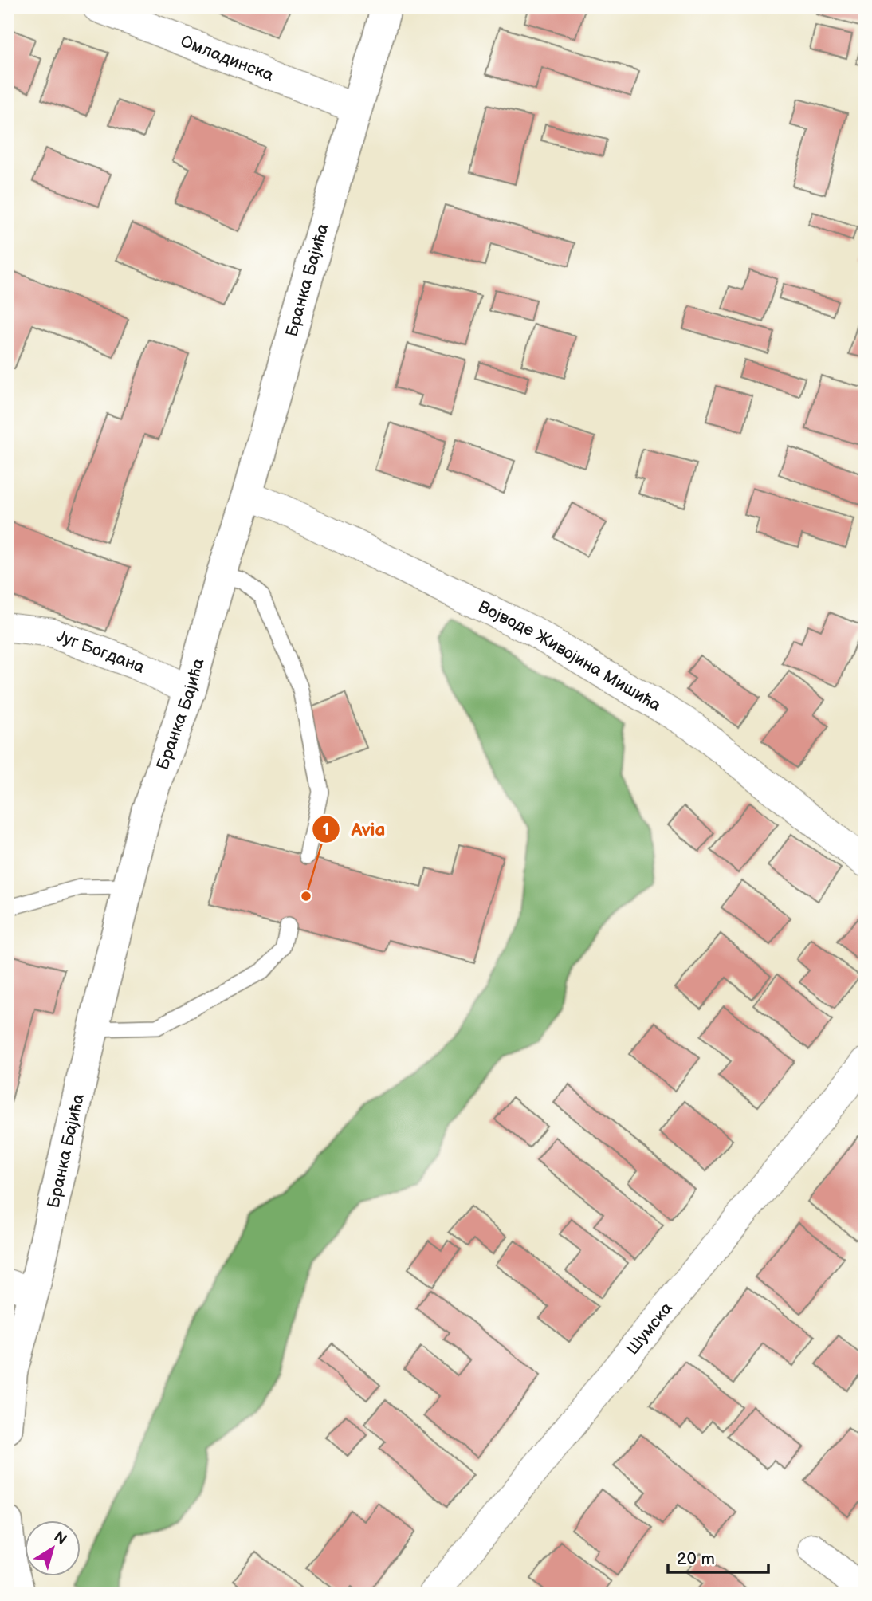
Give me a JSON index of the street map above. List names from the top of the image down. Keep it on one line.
{"streets":{"main road":["Бранка Бајића"],"street":["Омладинска","Југ Богдана","Војводе Живојина Мишића","Шумска"]},"crossings":[["Омладинска","Бранка Бајића"],["Бранка Бајића","Југ Богдана"],["Бранка Бајића","Војводе Живојина Мишића"]],"places":["Avia"],"scale_bar":"20 m","north":"top right"}
